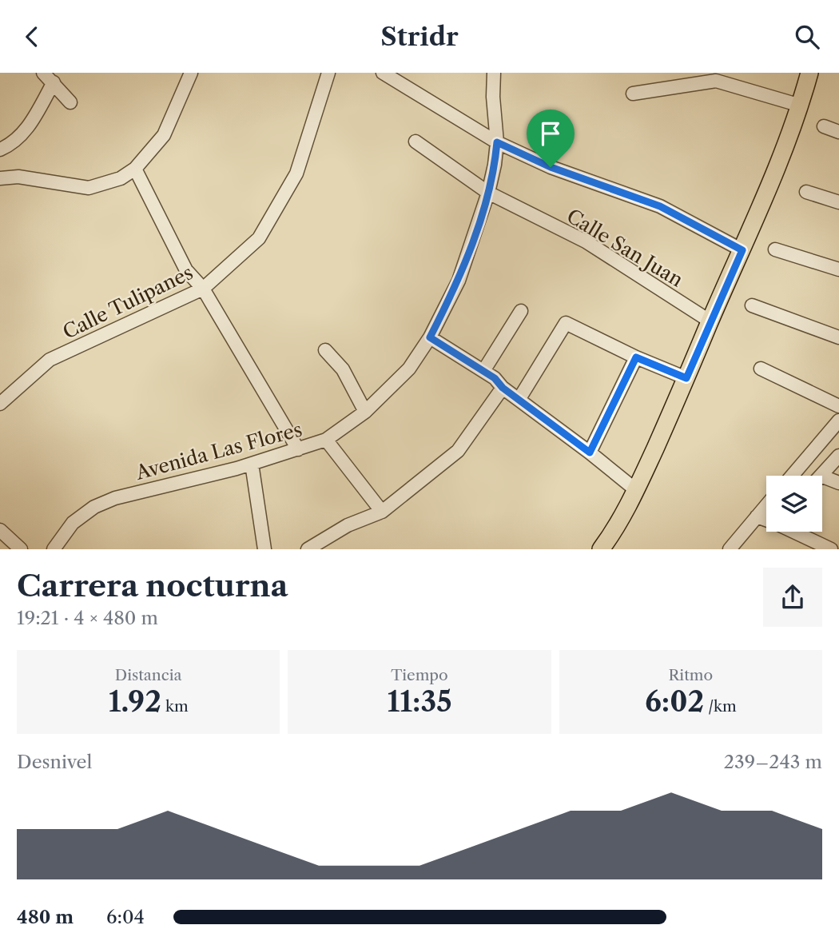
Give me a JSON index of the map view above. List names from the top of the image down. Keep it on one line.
{"streets":{"street":["Calle San Juan","Calle Tulipanes","Avenida Las Flores"]},"crossings":[["Calle San Juan","Avenida Las Flores"]],"page":{"header":"Stridr","heading":["Carrera nocturna","19:21 · 4 × 480 m"],"stats":[["Distancia","1.92 km"],["Tiempo","11:35"],["Ritmo","6:02 /km"]],"chart":["Desnivel","239–243 m"],"list":[{"name":"480 m","note":"6:04"}]}}
